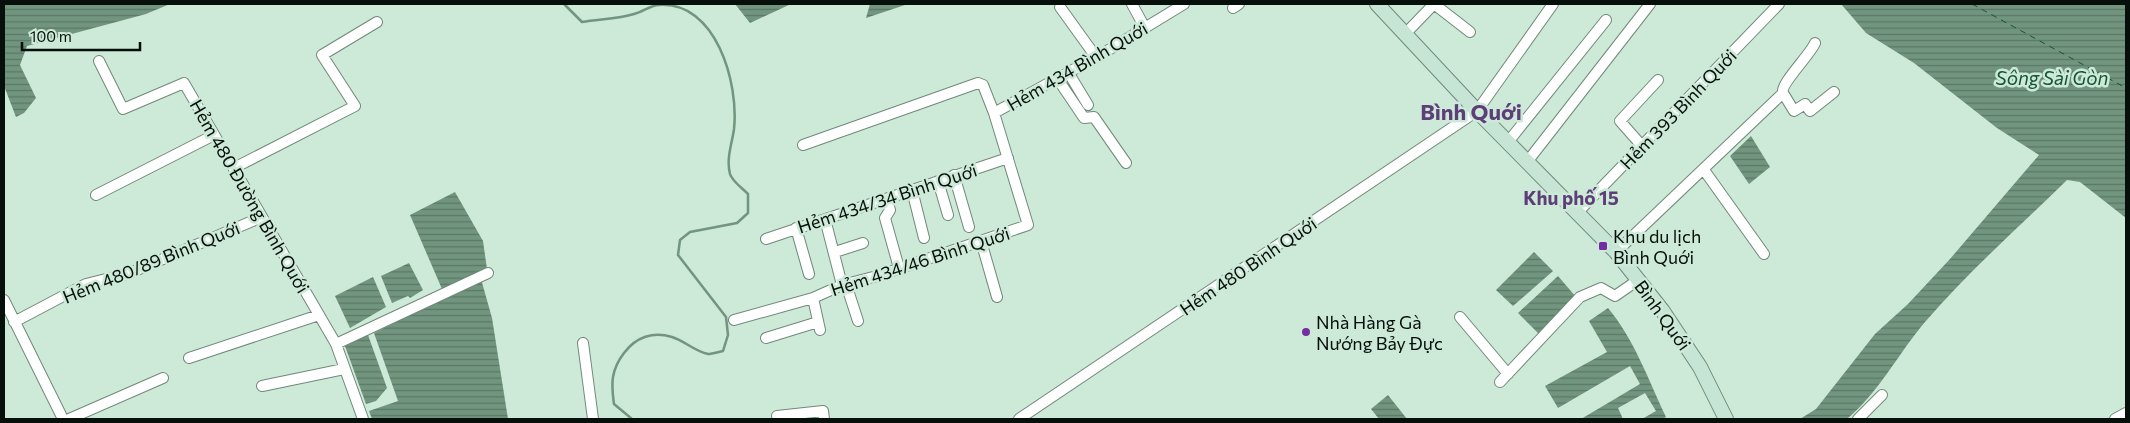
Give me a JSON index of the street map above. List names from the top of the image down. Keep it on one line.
{"streets":{"main road":["Bình Quới"],"street":["Hẻm 434 Bình Quới","Hẻm 393 Bình Quới","Hẻm 480 Đường Bình Quới","Hẻm 434/34 Bình Quới","Hẻm 434/46 Bình Quới","Hẻm 480/89 Bình Quới","Hẻm 480 Bình Quới"]},"crossings":[["Hẻm 434 Bình Quới","Hẻm 434/34 Bình Quới"],["Hẻm 434 Bình Quới","Hẻm 434/46 Bình Quới"],["Hẻm 393 Bình Quới","Bình Quới"],["Hẻm 480 Đường Bình Quới","Hẻm 480/89 Bình Quới"],["Hẻm 480 Bình Quới","Bình Quới"]],"districts":["Bình Quới","Khu phố 15"],"water":["Sông Sài Gòn"],"places":{"transit":["Khu du lịch Bình Quới"],"other":["Nhà Hàng Gà Nướng Bảy Đực"]},"scale_bar":"100 m"}
